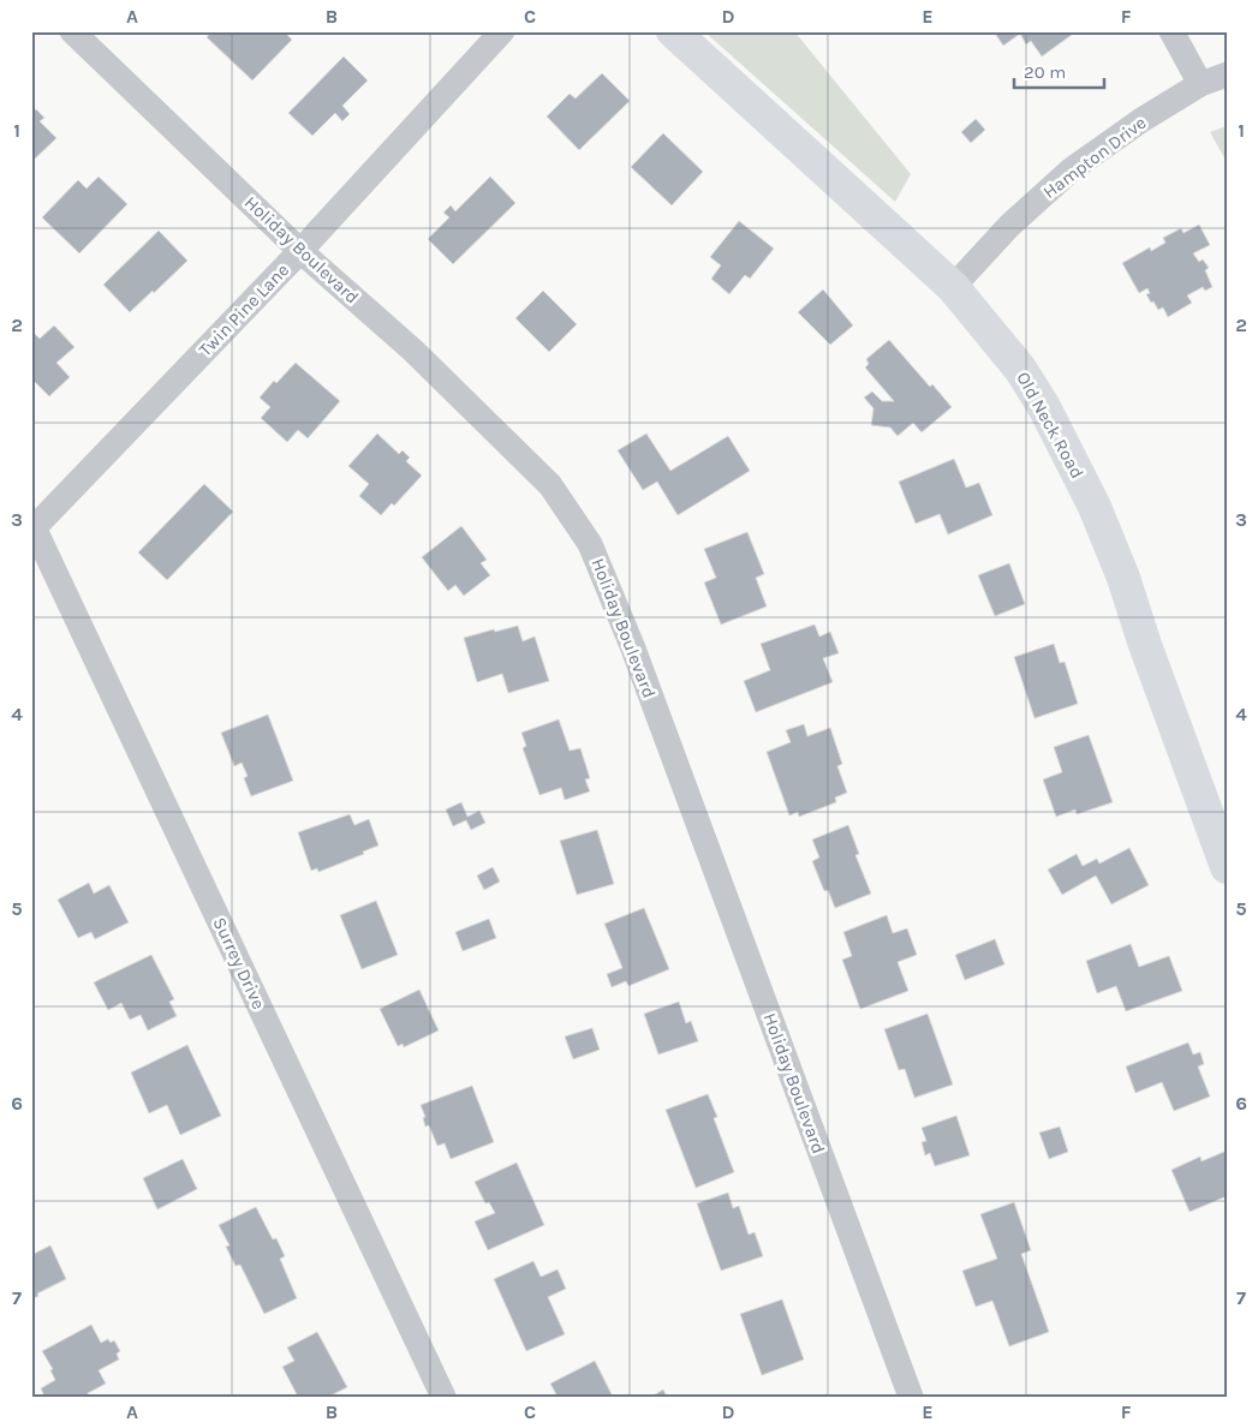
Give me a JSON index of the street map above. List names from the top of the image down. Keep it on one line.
{"streets":{"street":["Hampton Drive","Holiday Boulevard","Twin Pine Lane","Old Neck Road","Surrey Drive"]},"crossings":[["Hampton Drive","Old Neck Road"],["Holiday Boulevard","Twin Pine Lane"],["Twin Pine Lane","Surrey Drive"]],"scale_bar":"20 m","grid":{"columns":["A","B","C","D","E","F"],"rows":["1","2","3","4","5","6","7"]}}
